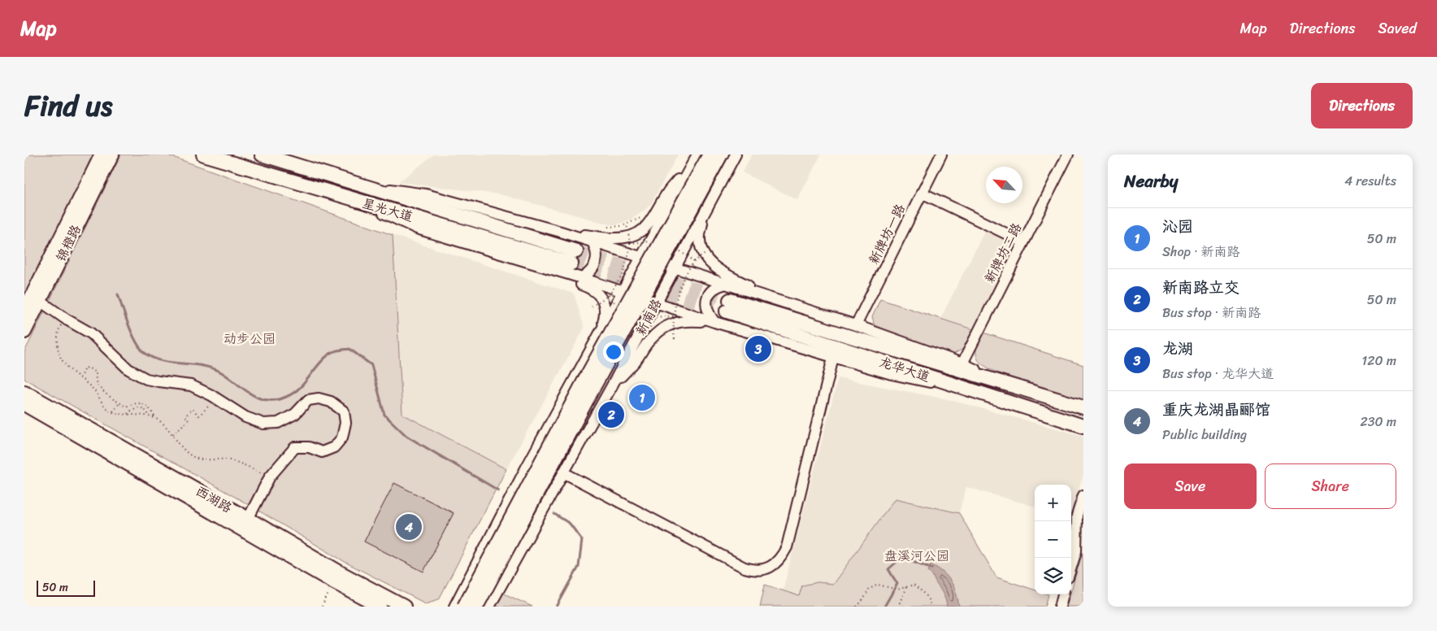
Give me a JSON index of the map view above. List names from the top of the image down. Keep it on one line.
{"streets":{"main road":["星光大道","锦橙路","新南路","龙华大道","西湖路"],"street":["新牌坊一路","新牌坊二路"]},"parks":["动步公园","盘溪河公园"],"scale_bar":"50 m","north":"top left","page":{"header":"Map","nav":["Map","Directions","Saved"],"title":"Find us","buttons":["Directions",["Save","Share"]],"heading":["Nearby","4 results"],"list":[{"mark":"1","name":"沁园","note":"Shop · 新南路","value":"50 m"},{"mark":"2","name":"新南路立交","note":"Bus stop · 新南路","value":"50 m"},{"mark":"3","name":"龙湖","note":"Bus stop · 龙华大道","value":"120 m"},{"mark":"4","name":"重庆龙湖晶郦馆","note":"Public building","value":"230 m"}],"pins":["3","1","2","4"],"map_buttons":["+","−"],"scale":"50 m"}}
